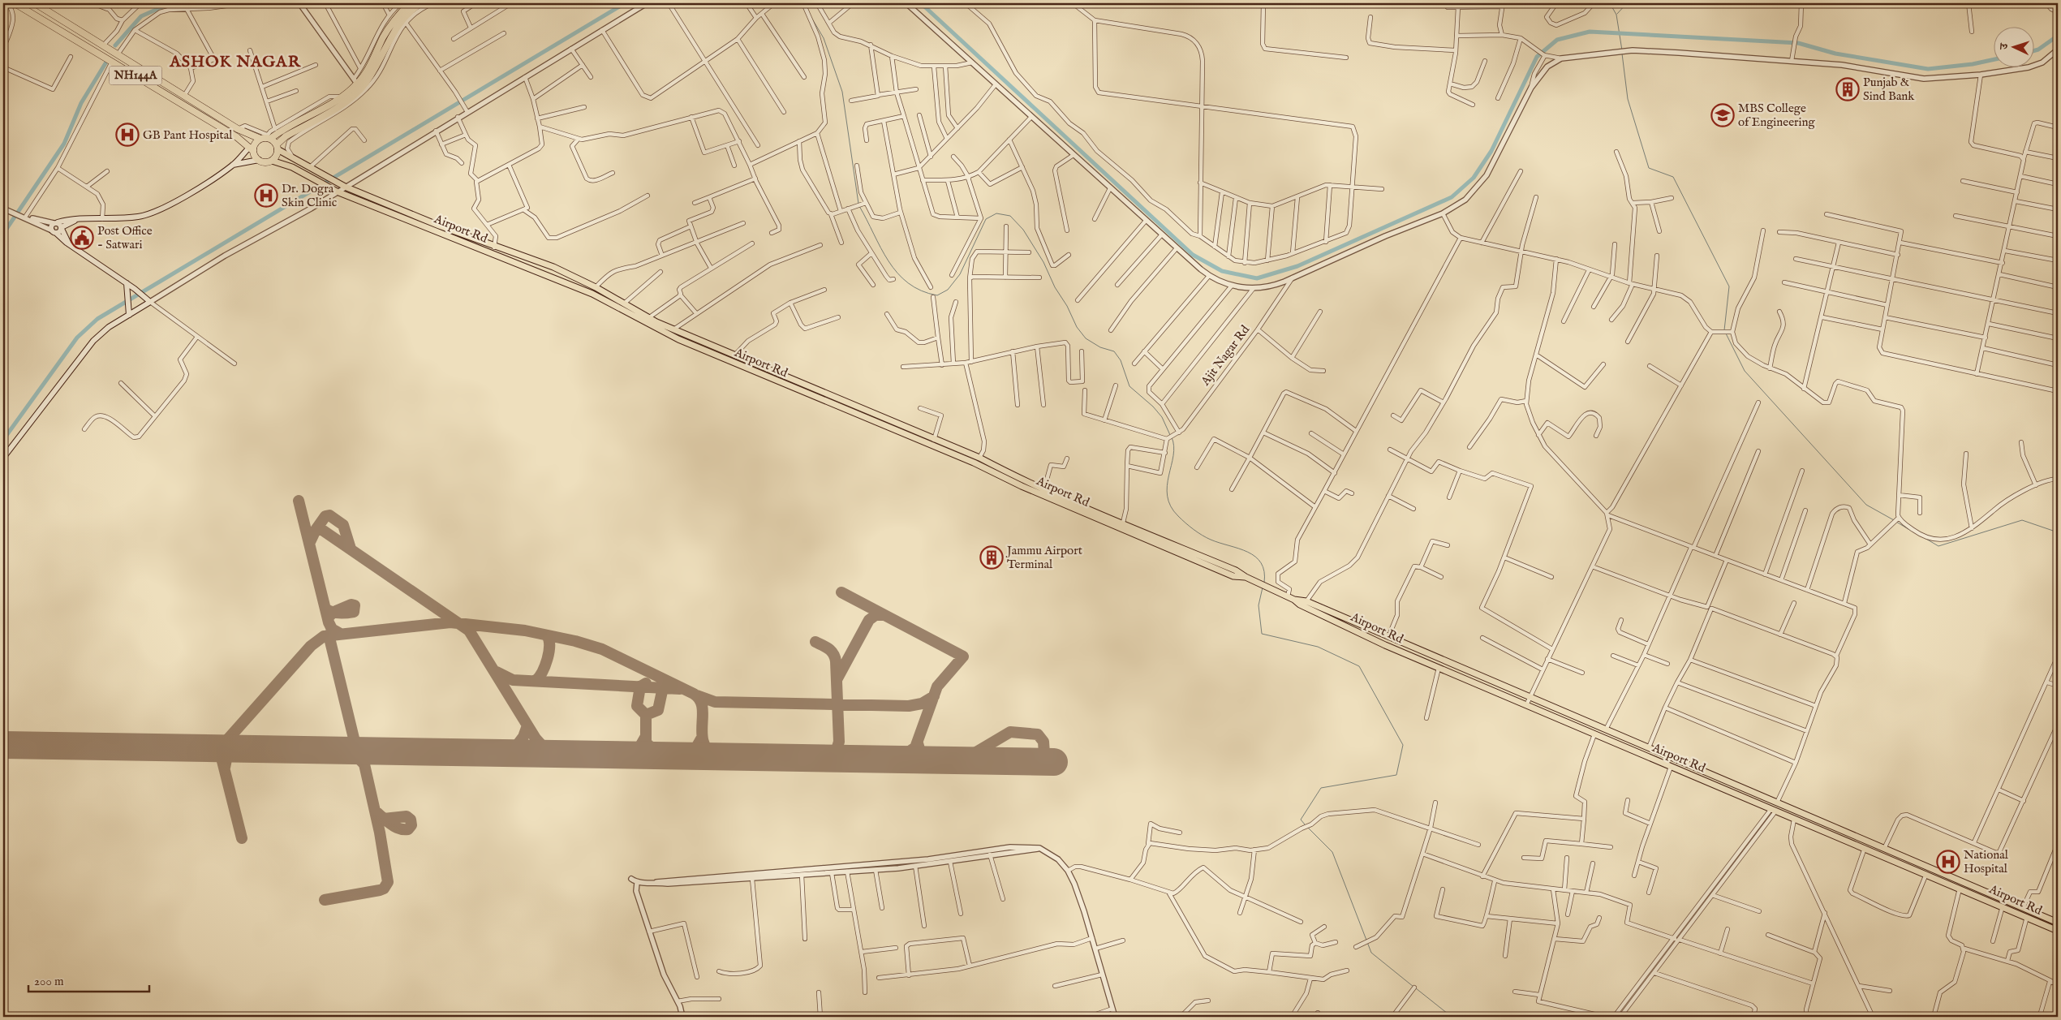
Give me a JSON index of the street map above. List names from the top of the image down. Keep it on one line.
{"streets":{"highway":["NH144A"],"main road":["Airport Rd"],"street":["Ajit Nagar Rd"]},"crossings":[["NH144A","Airport Rd"]],"districts":["ASHOK NAGAR"],"places":{"building":["Punjab & Sind Bank","Jammu Airport Terminal"],"school or university":["MBS College of Engineering"],"hospital":["GB Pant Hospital","Dr. Dogra Skin Clinic","National Hospital"],"public building":["Post Office - Satwari"]},"scale_bar":"200 m","north":"left"}
